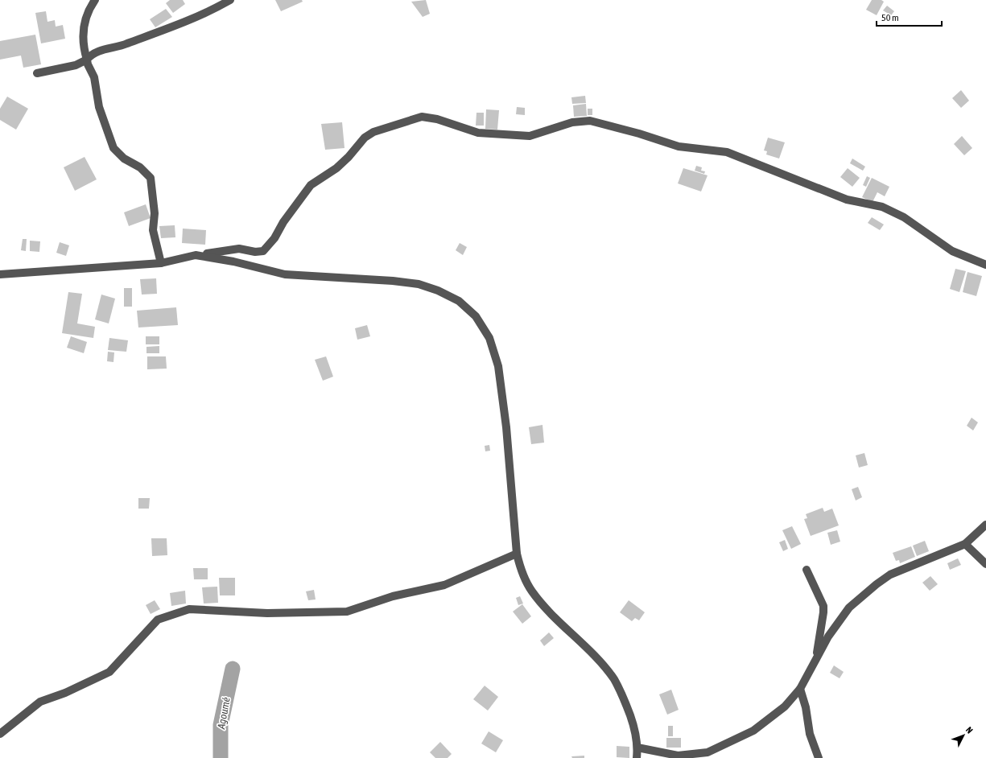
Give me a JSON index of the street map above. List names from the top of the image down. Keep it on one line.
{"water":["Agoumé"],"scale_bar":"50 m","north":"top right"}
